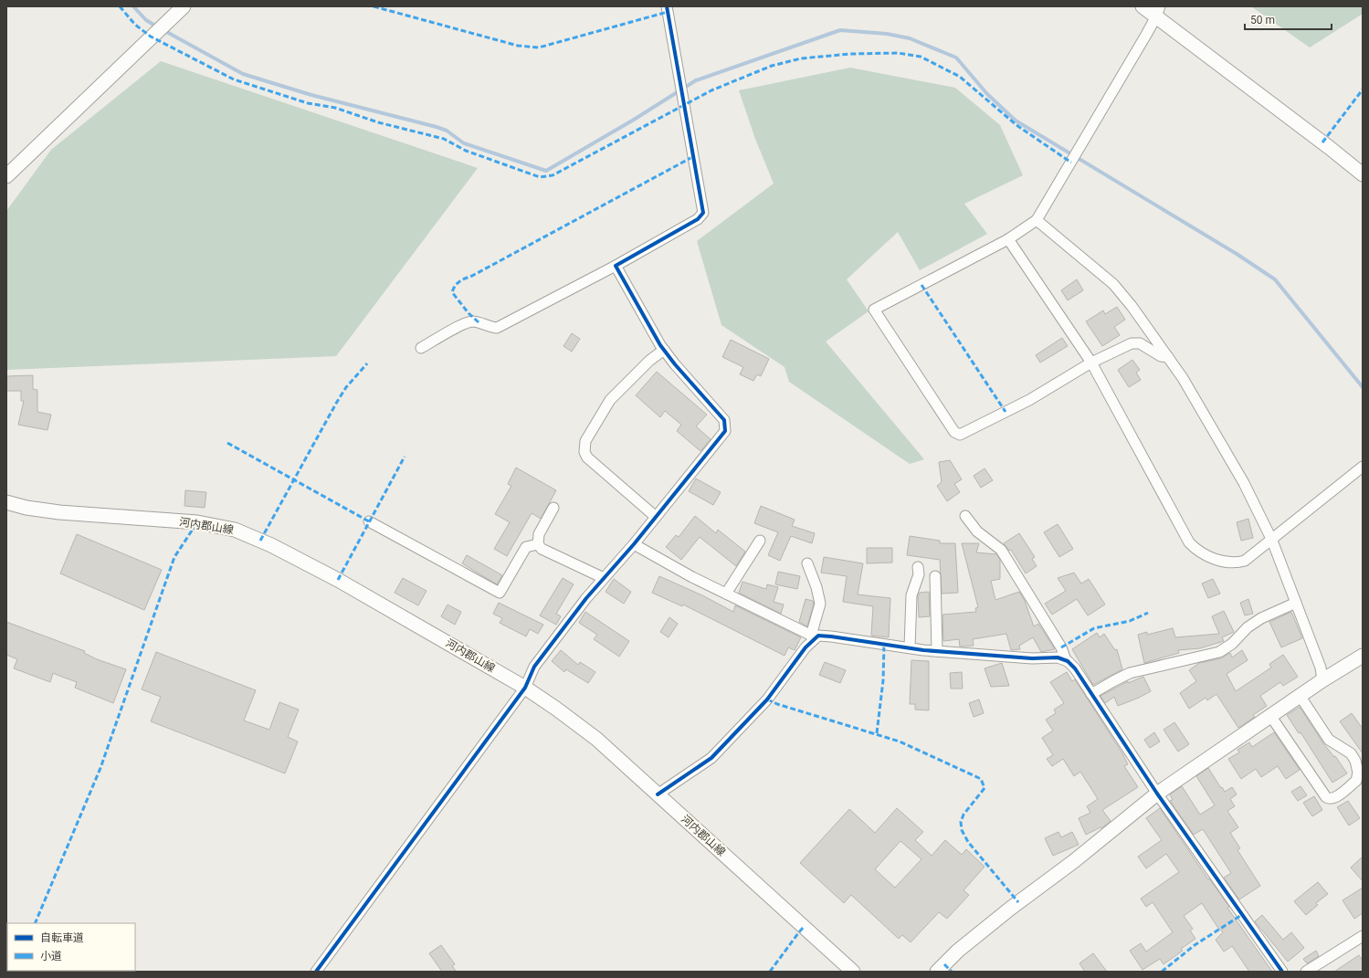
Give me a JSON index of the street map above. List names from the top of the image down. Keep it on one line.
{"streets":{"street":["河内郡山線"]},"legend":["自転車道","小道"],"scale_bar":"50 m"}
